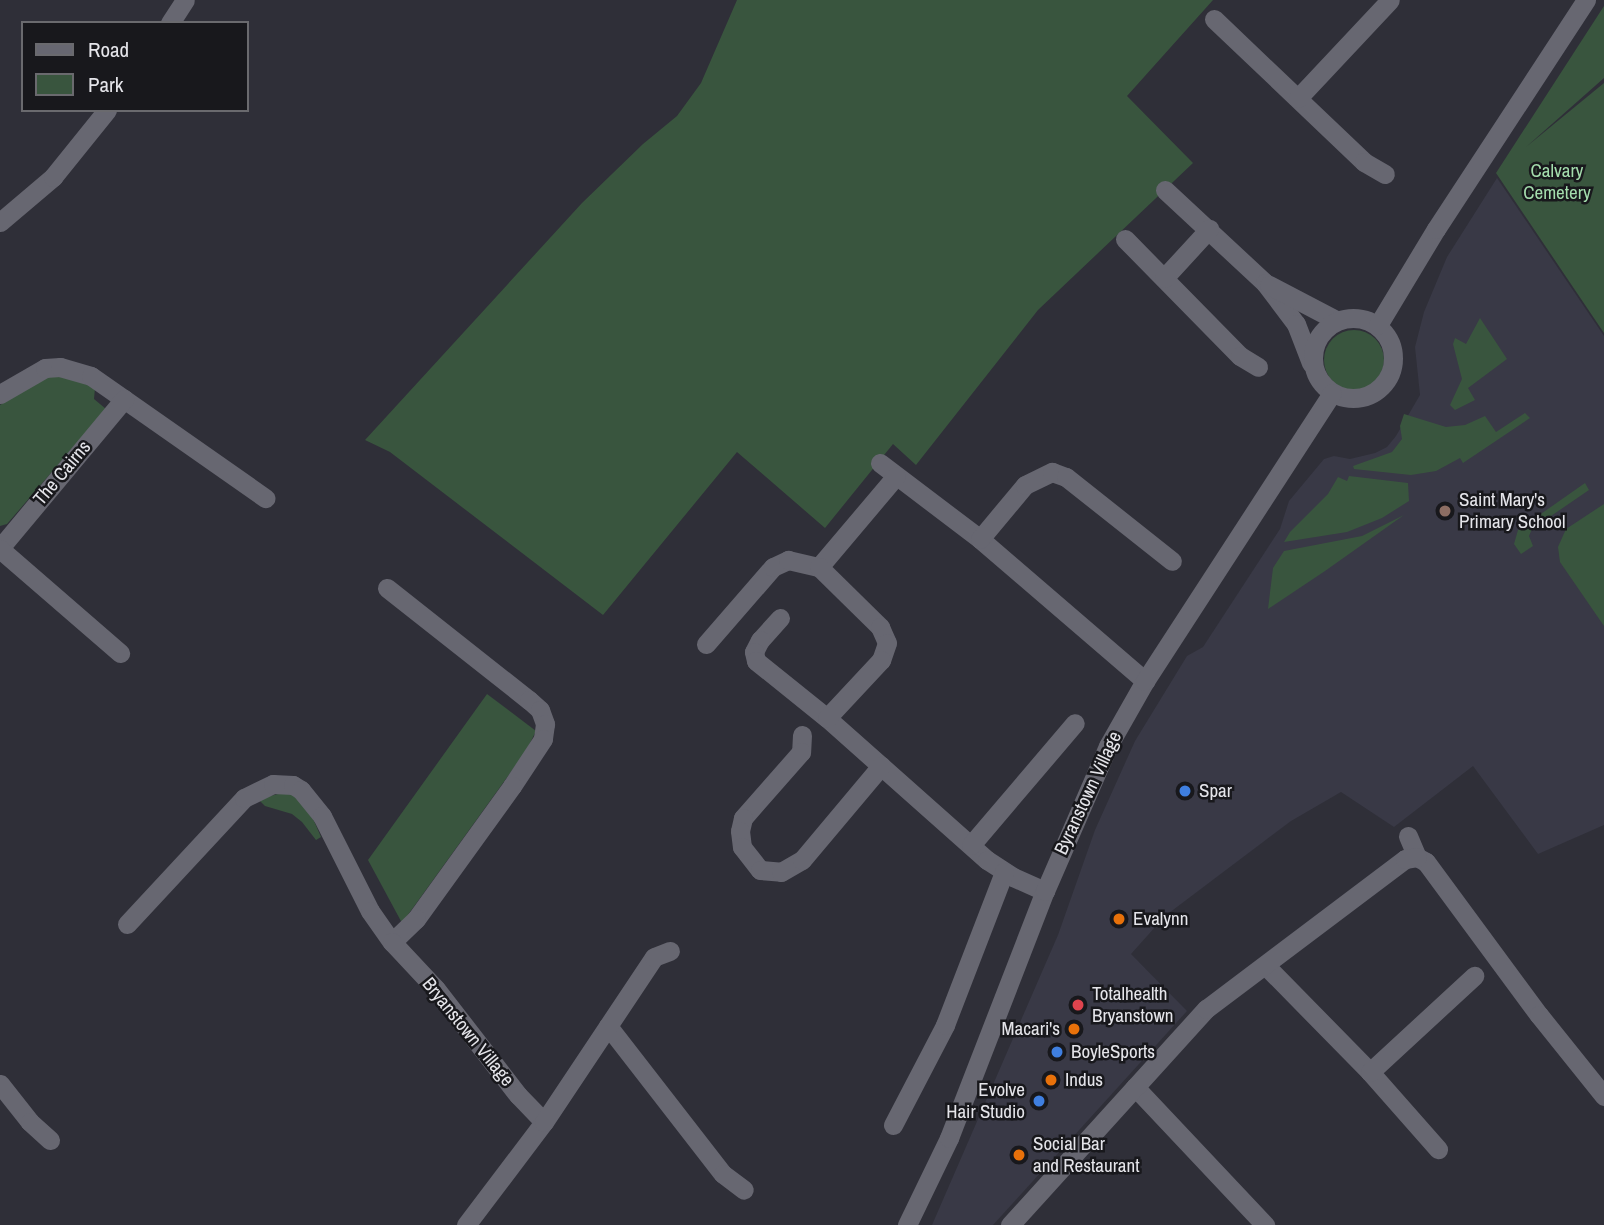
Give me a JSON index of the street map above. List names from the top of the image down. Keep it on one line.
{"streets":{"street":["The Cairns","Byranstown Village","Bryanstown Village"]},"parks":["Calvary Cemetery"],"places":["Saint Mary's Primary School","Spar","Evalynn","Totalhealth Bryanstown","Macari's","BoyleSports","Indus","Evolve Hair Studio","Social Bar and Restaurant"],"legend":["Road","Park"]}
